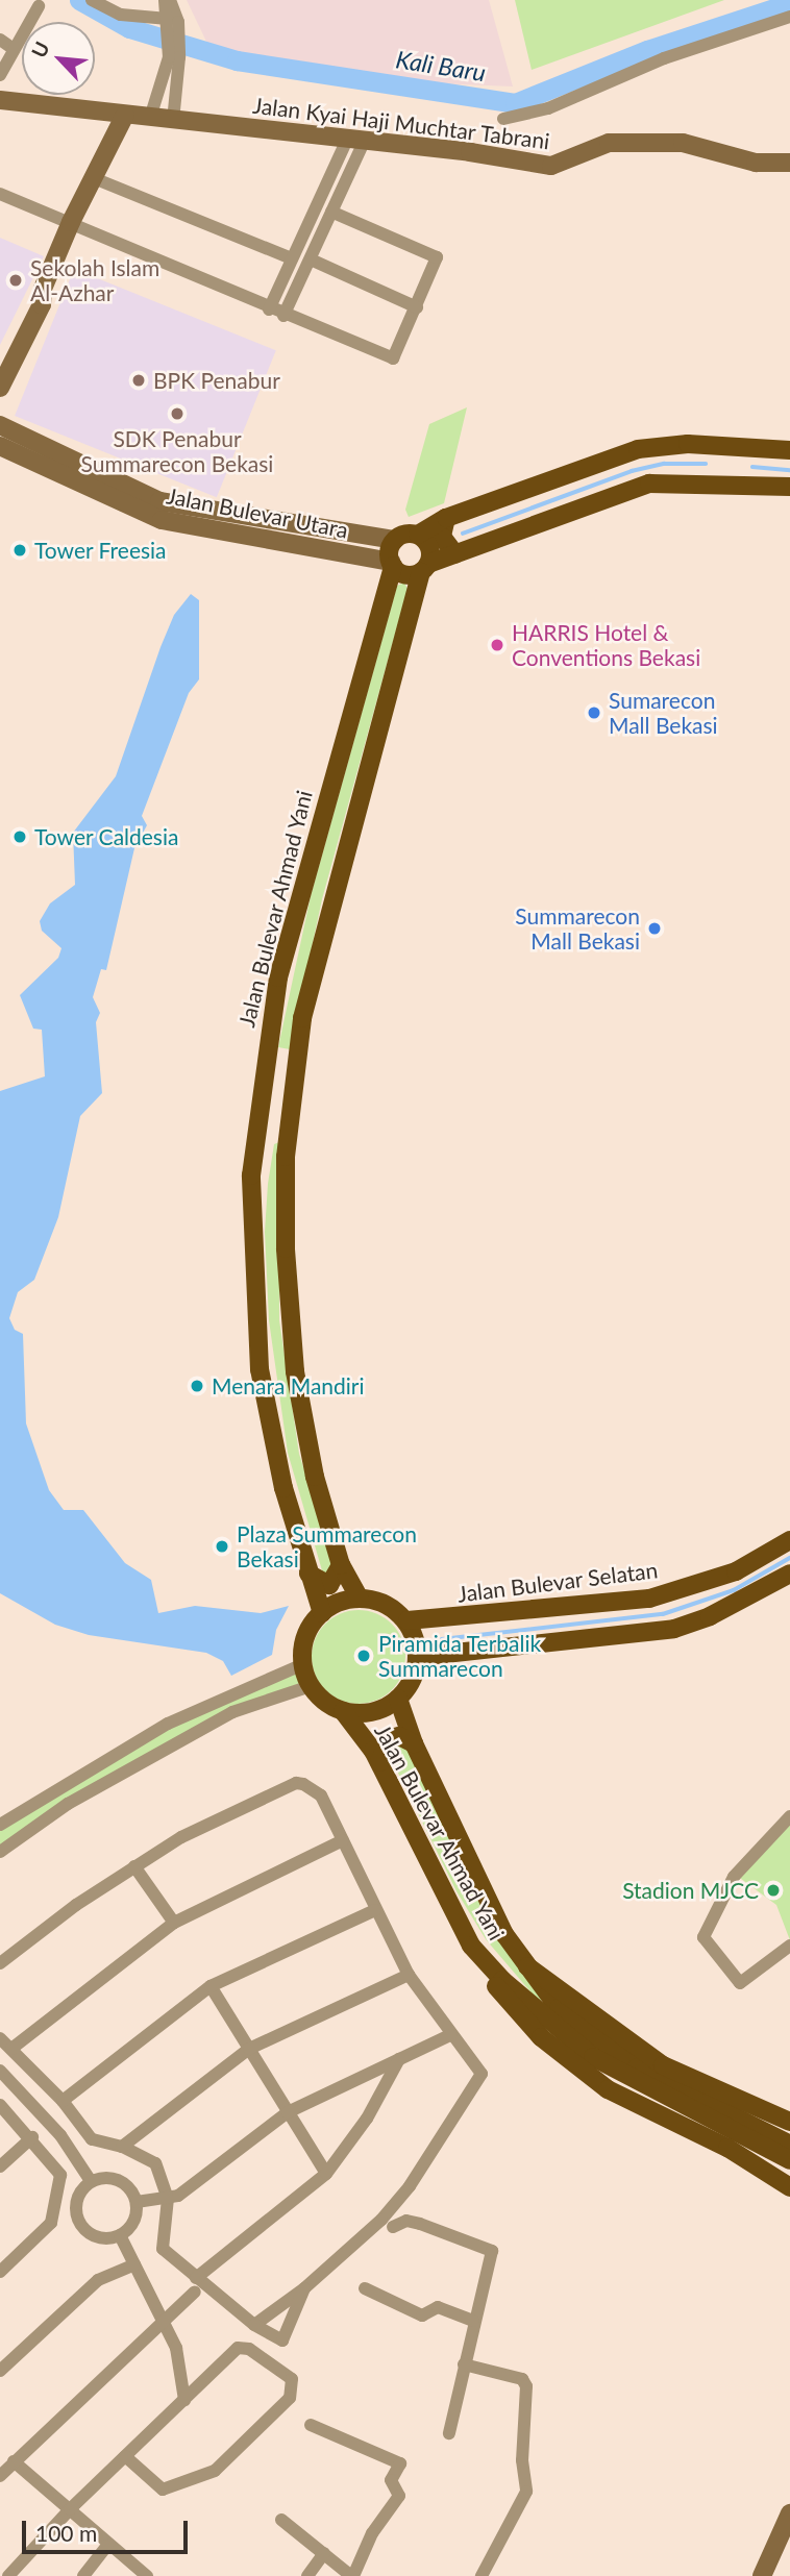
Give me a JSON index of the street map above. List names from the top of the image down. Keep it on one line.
{"streets":{"main road":["Jalan Bulevar Ahmad Yani","Jalan Bulevar Selatan"],"street":["Jalan Kyai Haji Muchtar Tabrani","Jalan Bulevar Utara"]},"crossings":[["Jalan Bulevar Utara","Jalan Bulevar Ahmad Yani"],["Jalan Bulevar Ahmad Yani","Jalan Bulevar Selatan"]],"water":["Kali Baru"],"places":["Sekolah Islam Al-Azhar","BPK Penabur","SDK Penabur Summarecon Bekasi","Tower Freesia","HARRIS Hotel & Conventions Bekasi","Sumarecon Mall Bekasi","Tower Caldesia","Summarecon Mall Bekasi","Menara Mandiri","Plaza Summarecon Bekasi","Piramida Terbalik Summarecon","Stadion MJCC"],"scale_bar":"100 m","north":"top left"}
